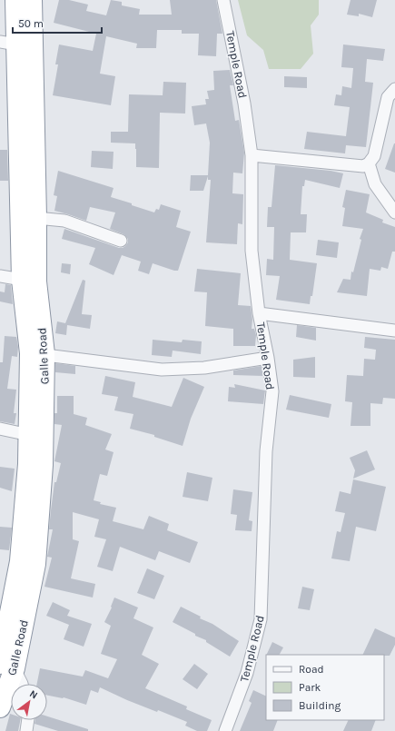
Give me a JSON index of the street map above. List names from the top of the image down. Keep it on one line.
{"streets":{"highway":["Galle Road"],"street":["Temple Road"]},"legend":["Road","Park","Building"],"scale_bar":"50 m","north":"top right"}
